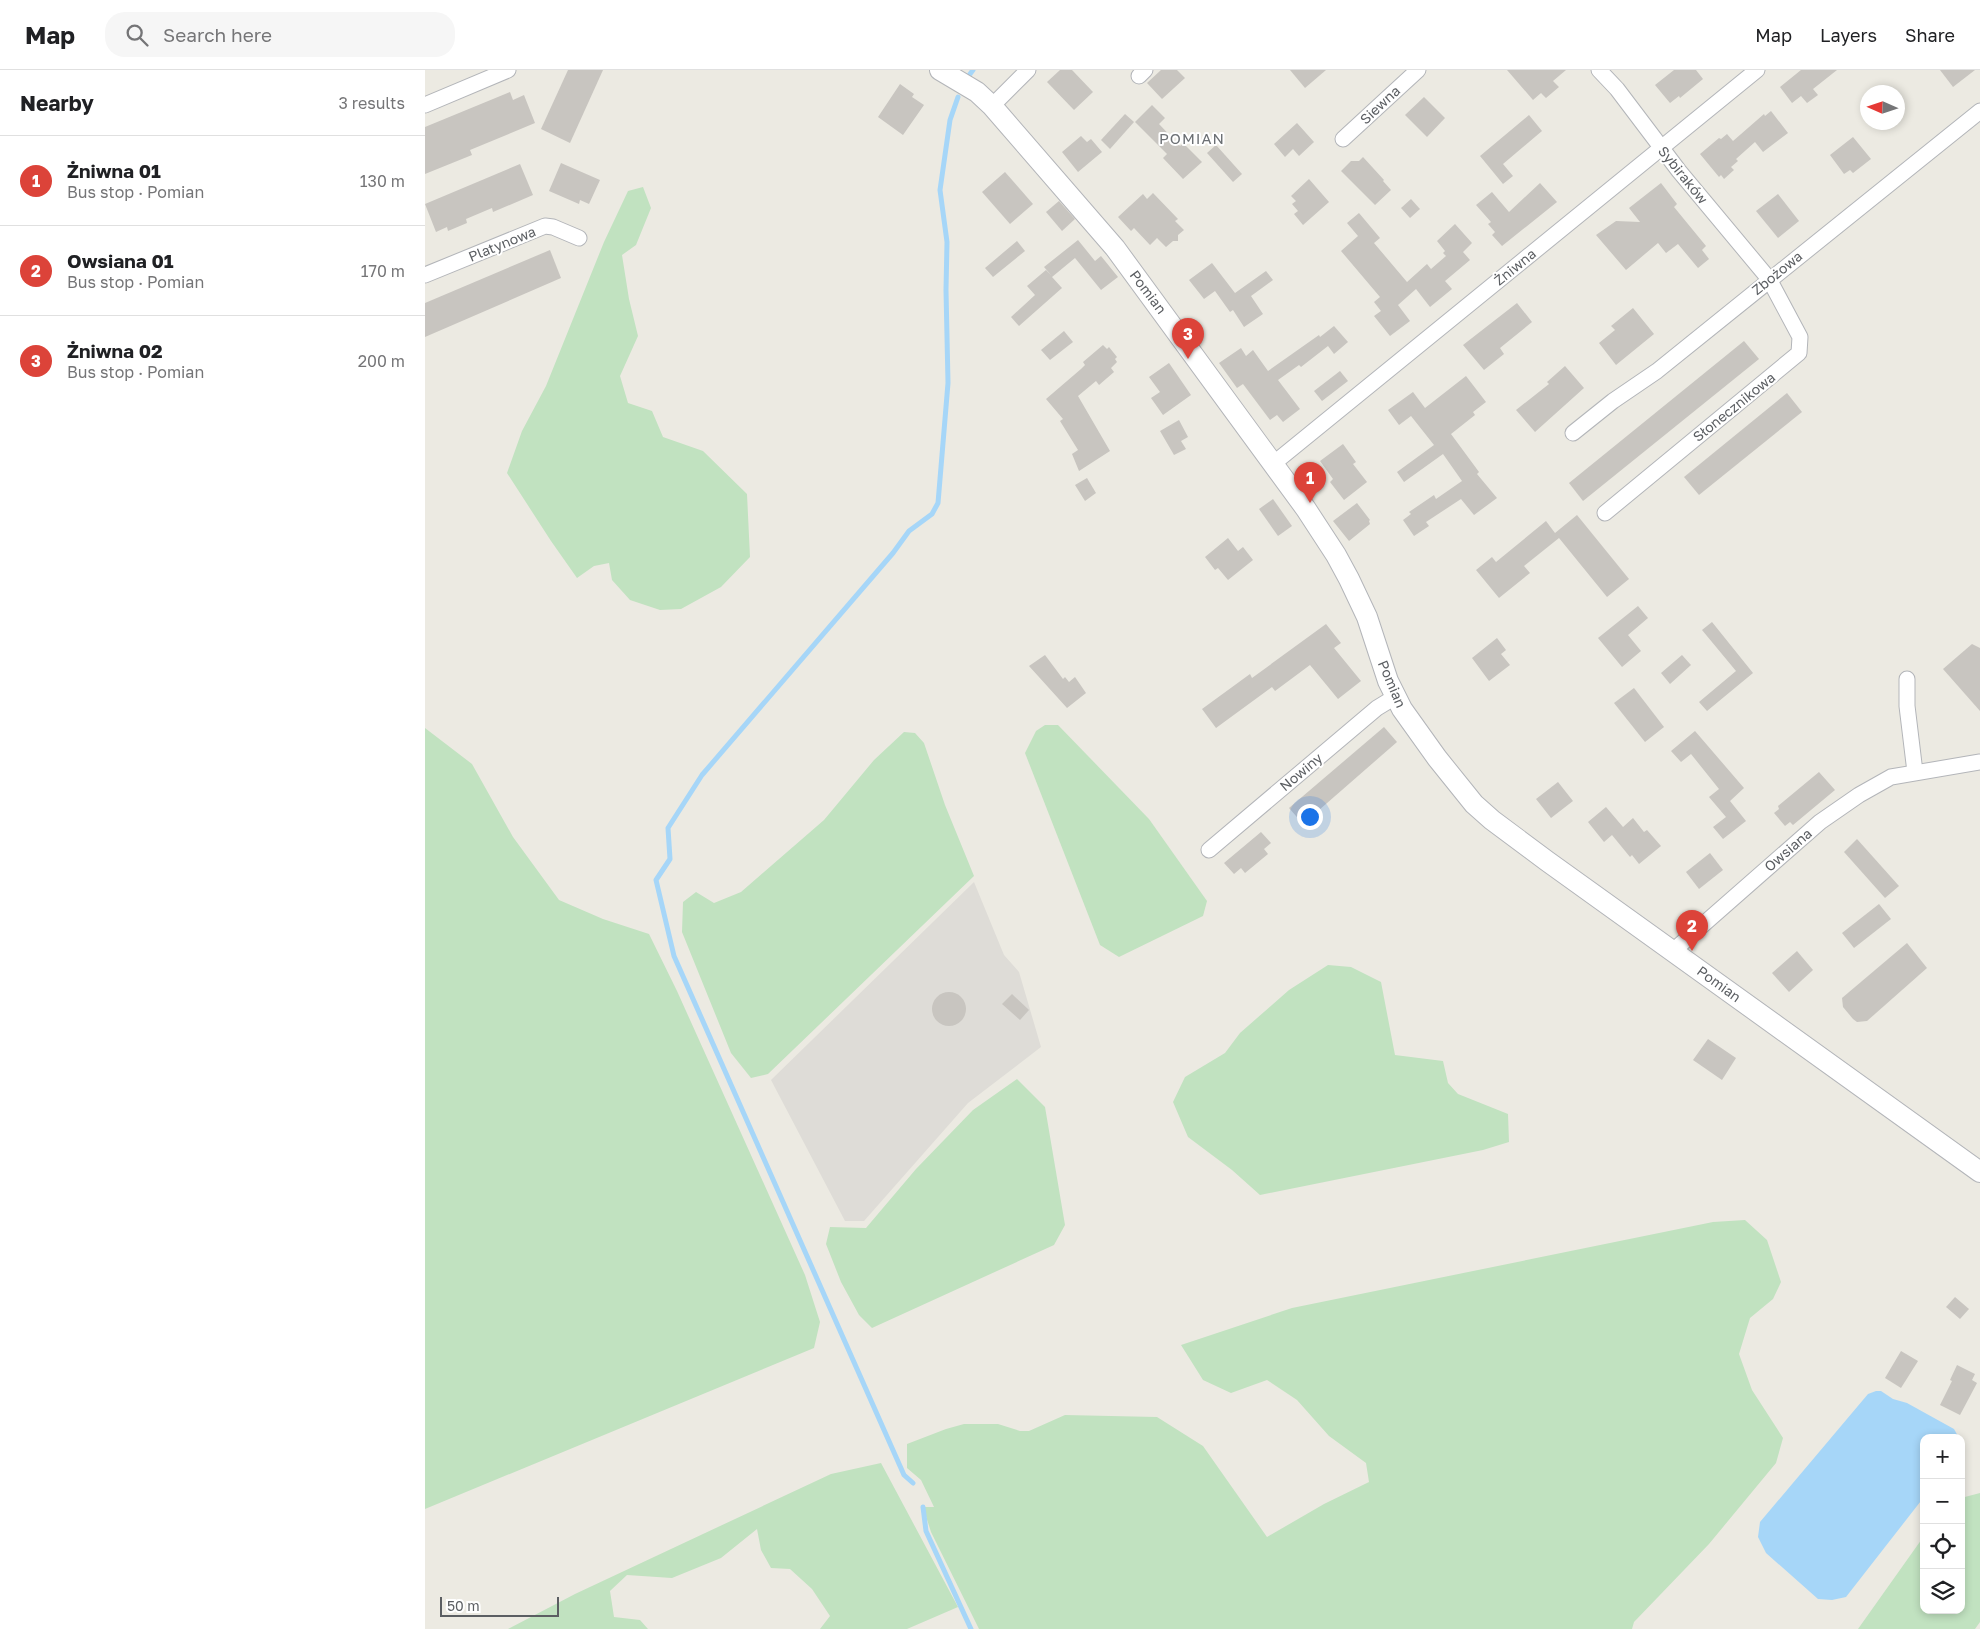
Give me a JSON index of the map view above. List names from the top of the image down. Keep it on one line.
{"streets":{"street":["Siewna","Sybiraków","Platynowa","Żniwna","Zbożowa","Pomian","Słonecznikowa","Nowiny","Owsiana"]},"crossings":[["Sybiraków","Żniwna"],["Sybiraków","Zbożowa"],["Sybiraków","Słonecznikowa"],["Żniwna","Pomian"],["Zbożowa","Słonecznikowa"],["Pomian","Nowiny"],["Pomian","Owsiana"]],"districts":["POMIAN"],"scale_bar":"50 m","north":"left","page":{"header":"Map","search":"Search here","nav":["Map","Layers","Share"],"heading":["Nearby","3 results"],"list":[{"mark":"1","name":"Żniwna 01","note":"Bus stop · Pomian","value":"130 m"},{"mark":"2","name":"Owsiana 01","note":"Bus stop · Pomian","value":"170 m"},{"mark":"3","name":"Żniwna 02","note":"Bus stop · Pomian","value":"200 m"}],"pins":["3","1","2"],"map_buttons":["+","−"],"scale":"50 m"}}
